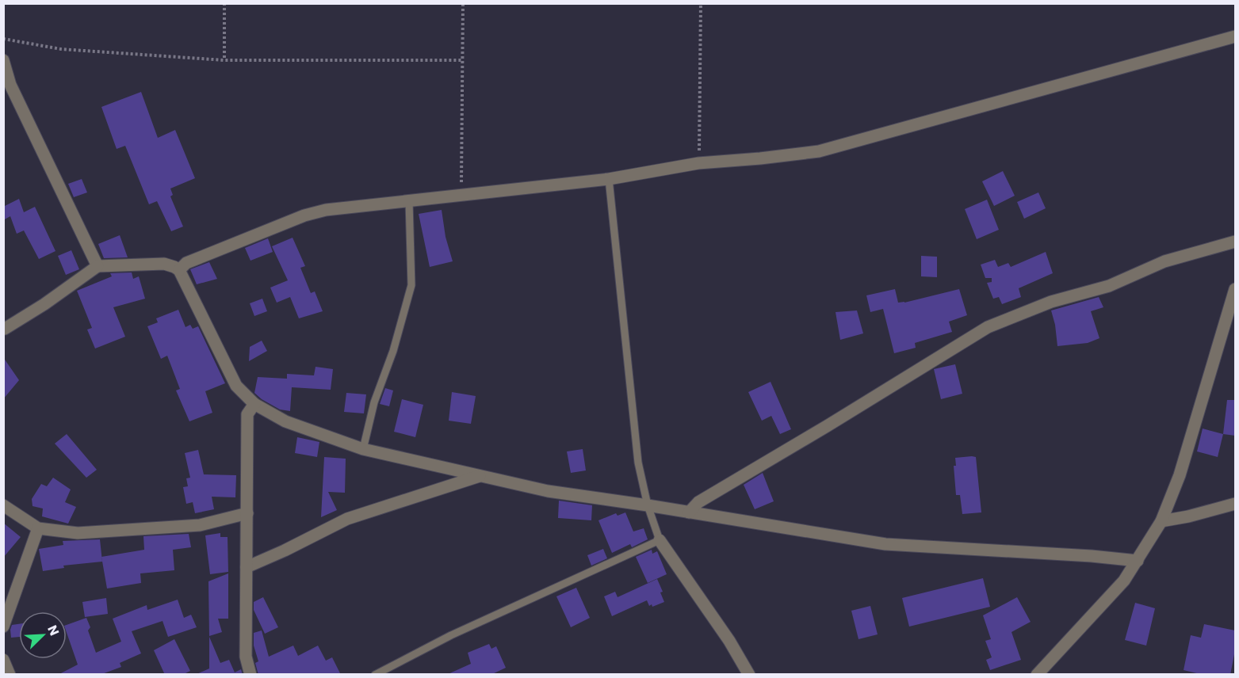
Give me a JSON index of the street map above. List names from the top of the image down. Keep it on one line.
{"north":"top right"}
